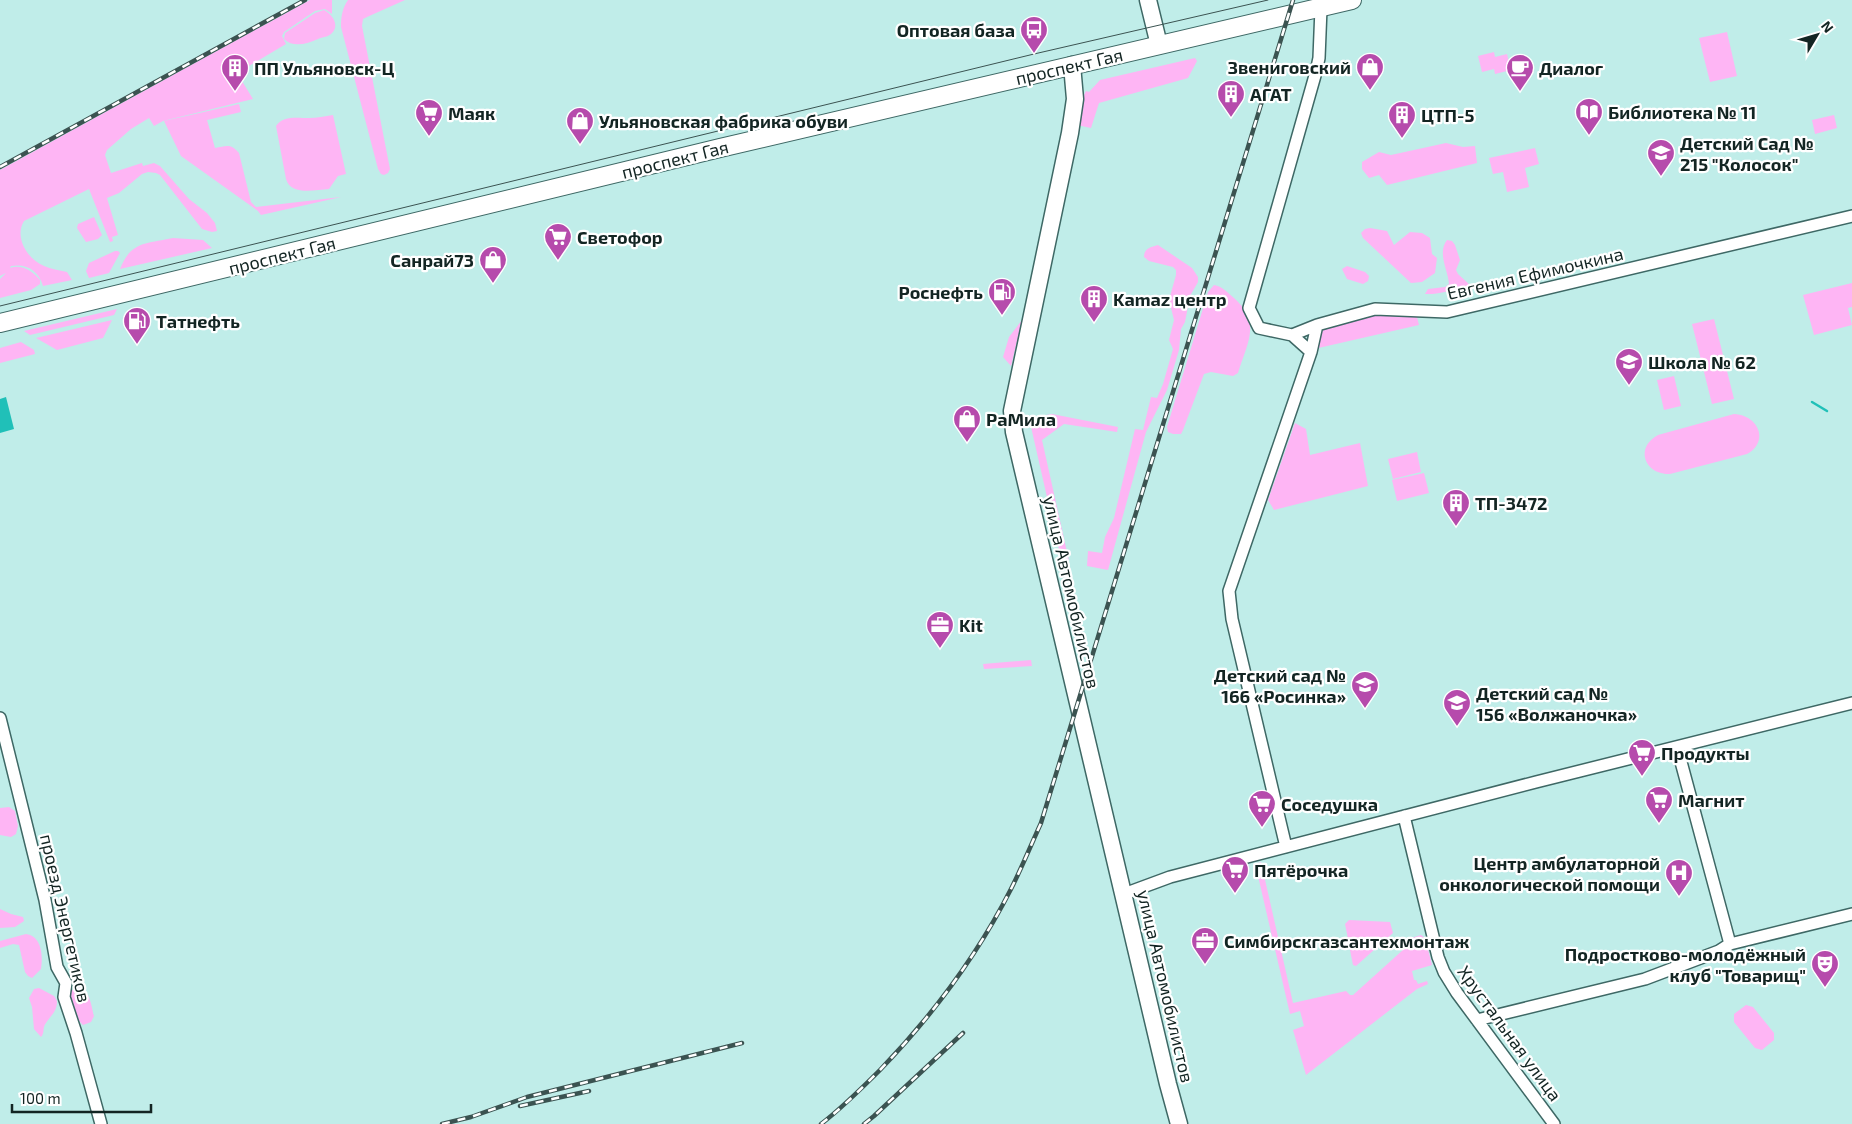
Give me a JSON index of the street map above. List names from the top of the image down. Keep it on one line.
{"streets":{"main road":["проспект Гая"],"street":["Евгения Ефимочкина","улица Автомобилистов","проезд Энергетиков","Хрустальная улица"]},"crossings":[["проспект Гая","улица Автомобилистов"]],"places":{"bus stop":["Оптовая база"],"shop":["Звениговский","Ульяновская фабрика обуви","Санрай73","РаМила"],"building":["ПП Ульяновск-Ц","АГАТ","ЦТП-5","Kamaz центр","ТП-3472"],"cafe":["Диалог"],"library":["Библиотека № 11"],"supermarket":["Маяк","Светофор","Продукты","Магнит","Соседушка","Пятёрочка"],"school or university":["Детский Сад № 215 \"Колосок\"","Школа № 62","Детский сад № 166 «Росинка»","Детский сад № 156 «Волжаночка»"],"fuel station":["Роснефть","Татнефть"],"office":["Kit","Симбирскгазсантехмонтаж"],"hospital":["Центр амбулаторной онкологической помощи"],"theatre":["Подростково-молодёжный клуб \"Товарищ\""]},"scale_bar":"100 m","north":"top right"}
